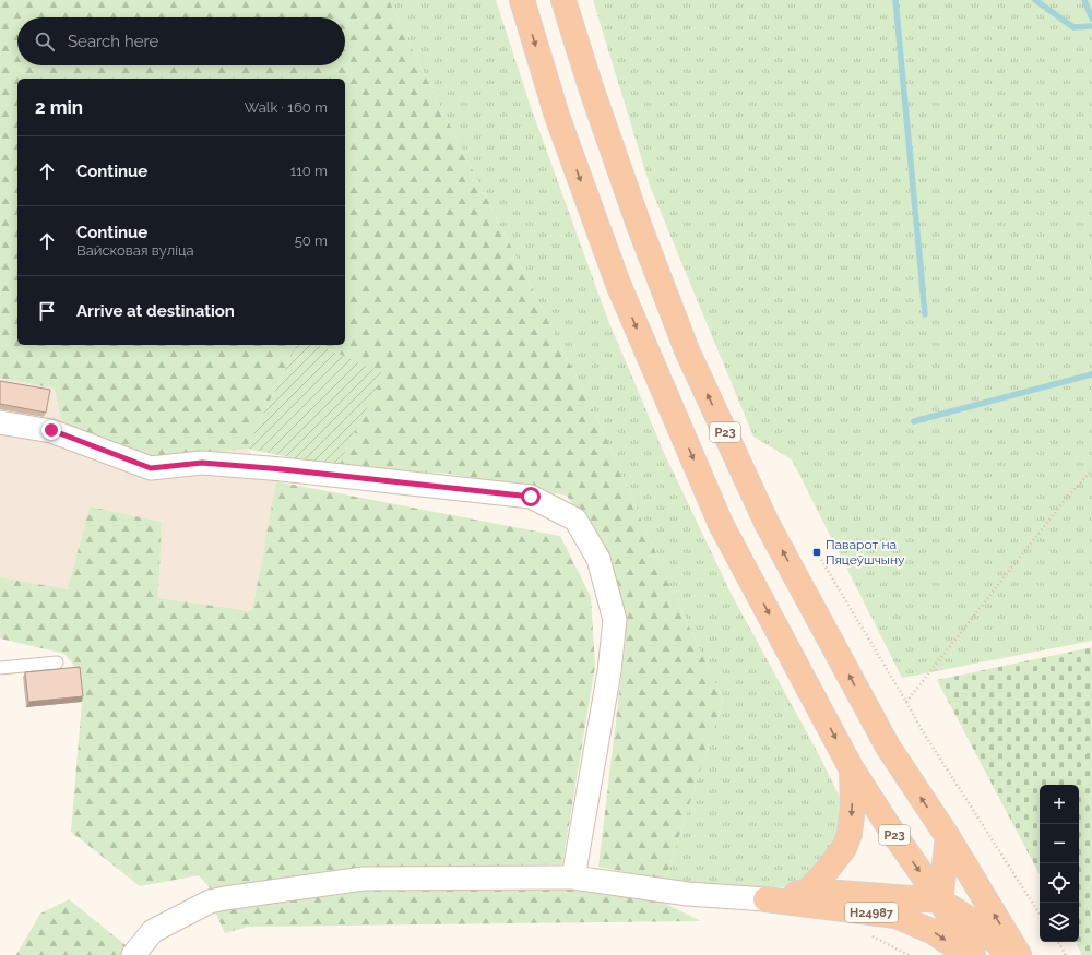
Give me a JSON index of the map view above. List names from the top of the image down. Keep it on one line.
{"streets":{"highway":["Р23","Н24987"]},"crossings":[["Р23","Н24987"]],"places":{"transit":["Паварот на Пяцеўшчыну"]},"page":{"search":"Search here","heading":["2 min","Walk · 160 m"],"list":[["Continue","110 m"],["Continue","Вайсковая вуліца","50 m"],"Arrive at destination"],"map_buttons":["+","−"]}}
